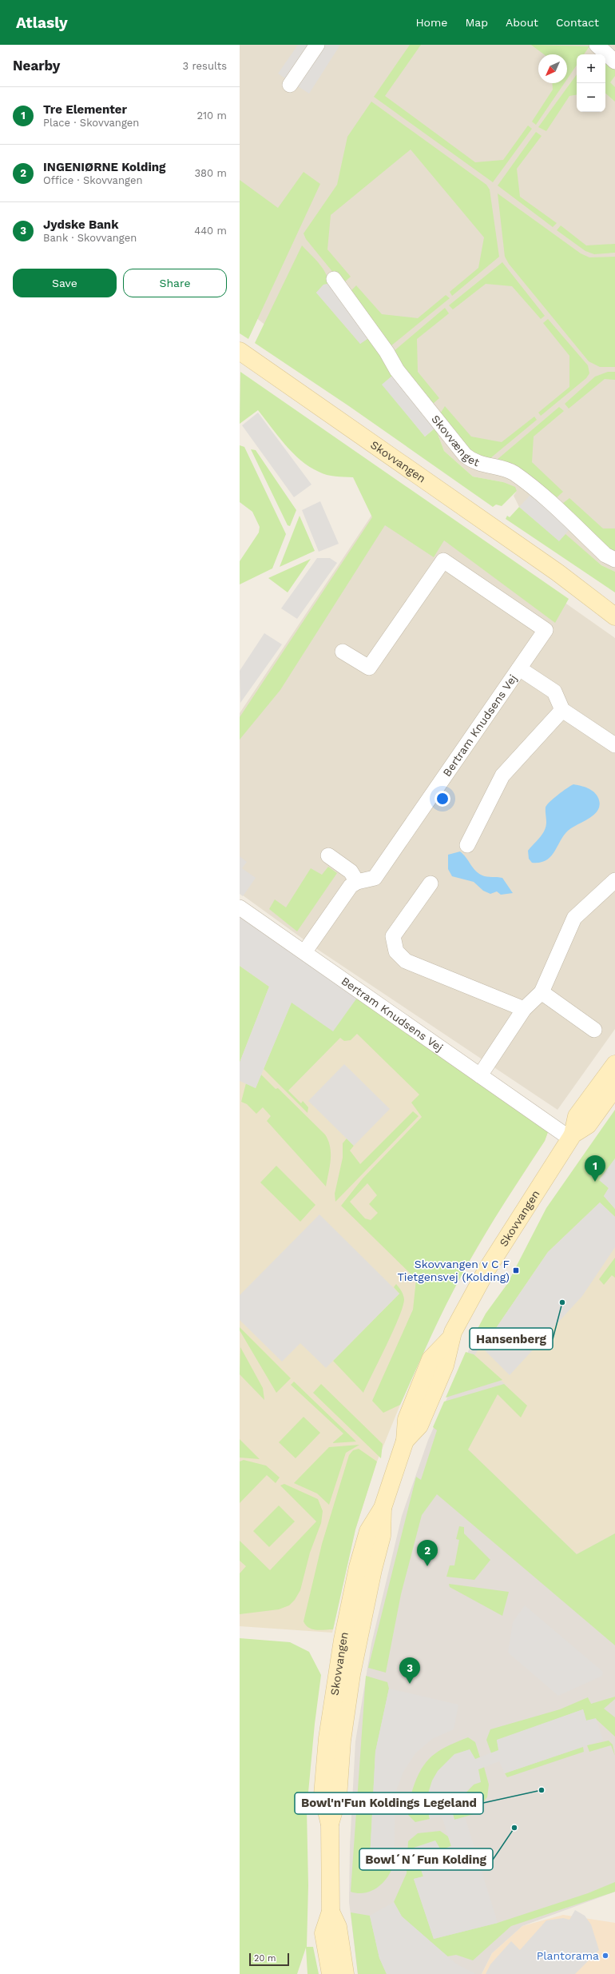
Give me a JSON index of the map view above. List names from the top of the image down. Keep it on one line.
{"streets":{"street":["Skovvænget","Skovvangen","Bertram Knudsens Vej"]},"crossings":[["Skovvangen","Bertram Knudsens Vej"]],"places":{"transit":["Skovvangen v C F Tietgensvej (Kolding)"],"other":["Hansenberg","Bowl'n'Fun Koldings Legeland","Bowl´N´Fun Kolding","Plantorama"]},"scale_bar":"20 m","north":"bottom left","page":{"header":"Atlasly","nav":["Home","Map","About","Contact"],"heading":["Nearby","3 results"],"map_buttons":["+","−"],"list":[{"mark":"1","name":"Tre Elementer","note":"Place · Skovvangen","value":"210 m"},{"mark":"2","name":"INGENIØRNE Kolding","note":"Office · Skovvangen","value":"380 m"},{"mark":"3","name":"Jydske Bank","note":"Bank · Skovvangen","value":"440 m"}],"buttons":["Save","Share"],"pins":["1","2","3"],"scale":"20 m"}}
